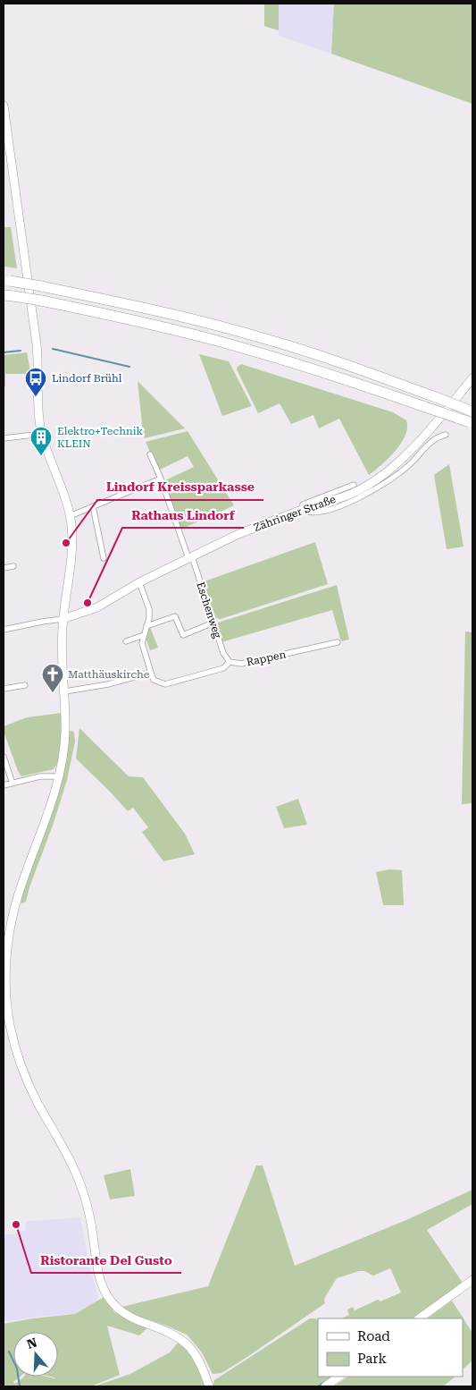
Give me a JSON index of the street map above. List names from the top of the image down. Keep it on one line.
{"streets":{"street":["Zähringer Straße","Eschenweg","Rappen"]},"crossings":[["Zähringer Straße","Eschenweg"],["Eschenweg","Rappen"]],"places":{"bus stop":["Lindorf Brühl"],"building":["Elektro+Technik KLEIN"],"other":["Lindorf Kreissparkasse","Rathaus Lindorf","Ristorante Del Gusto"],"church":["Matthäuskirche"]},"legend":["Road","Park"],"north":"top"}
